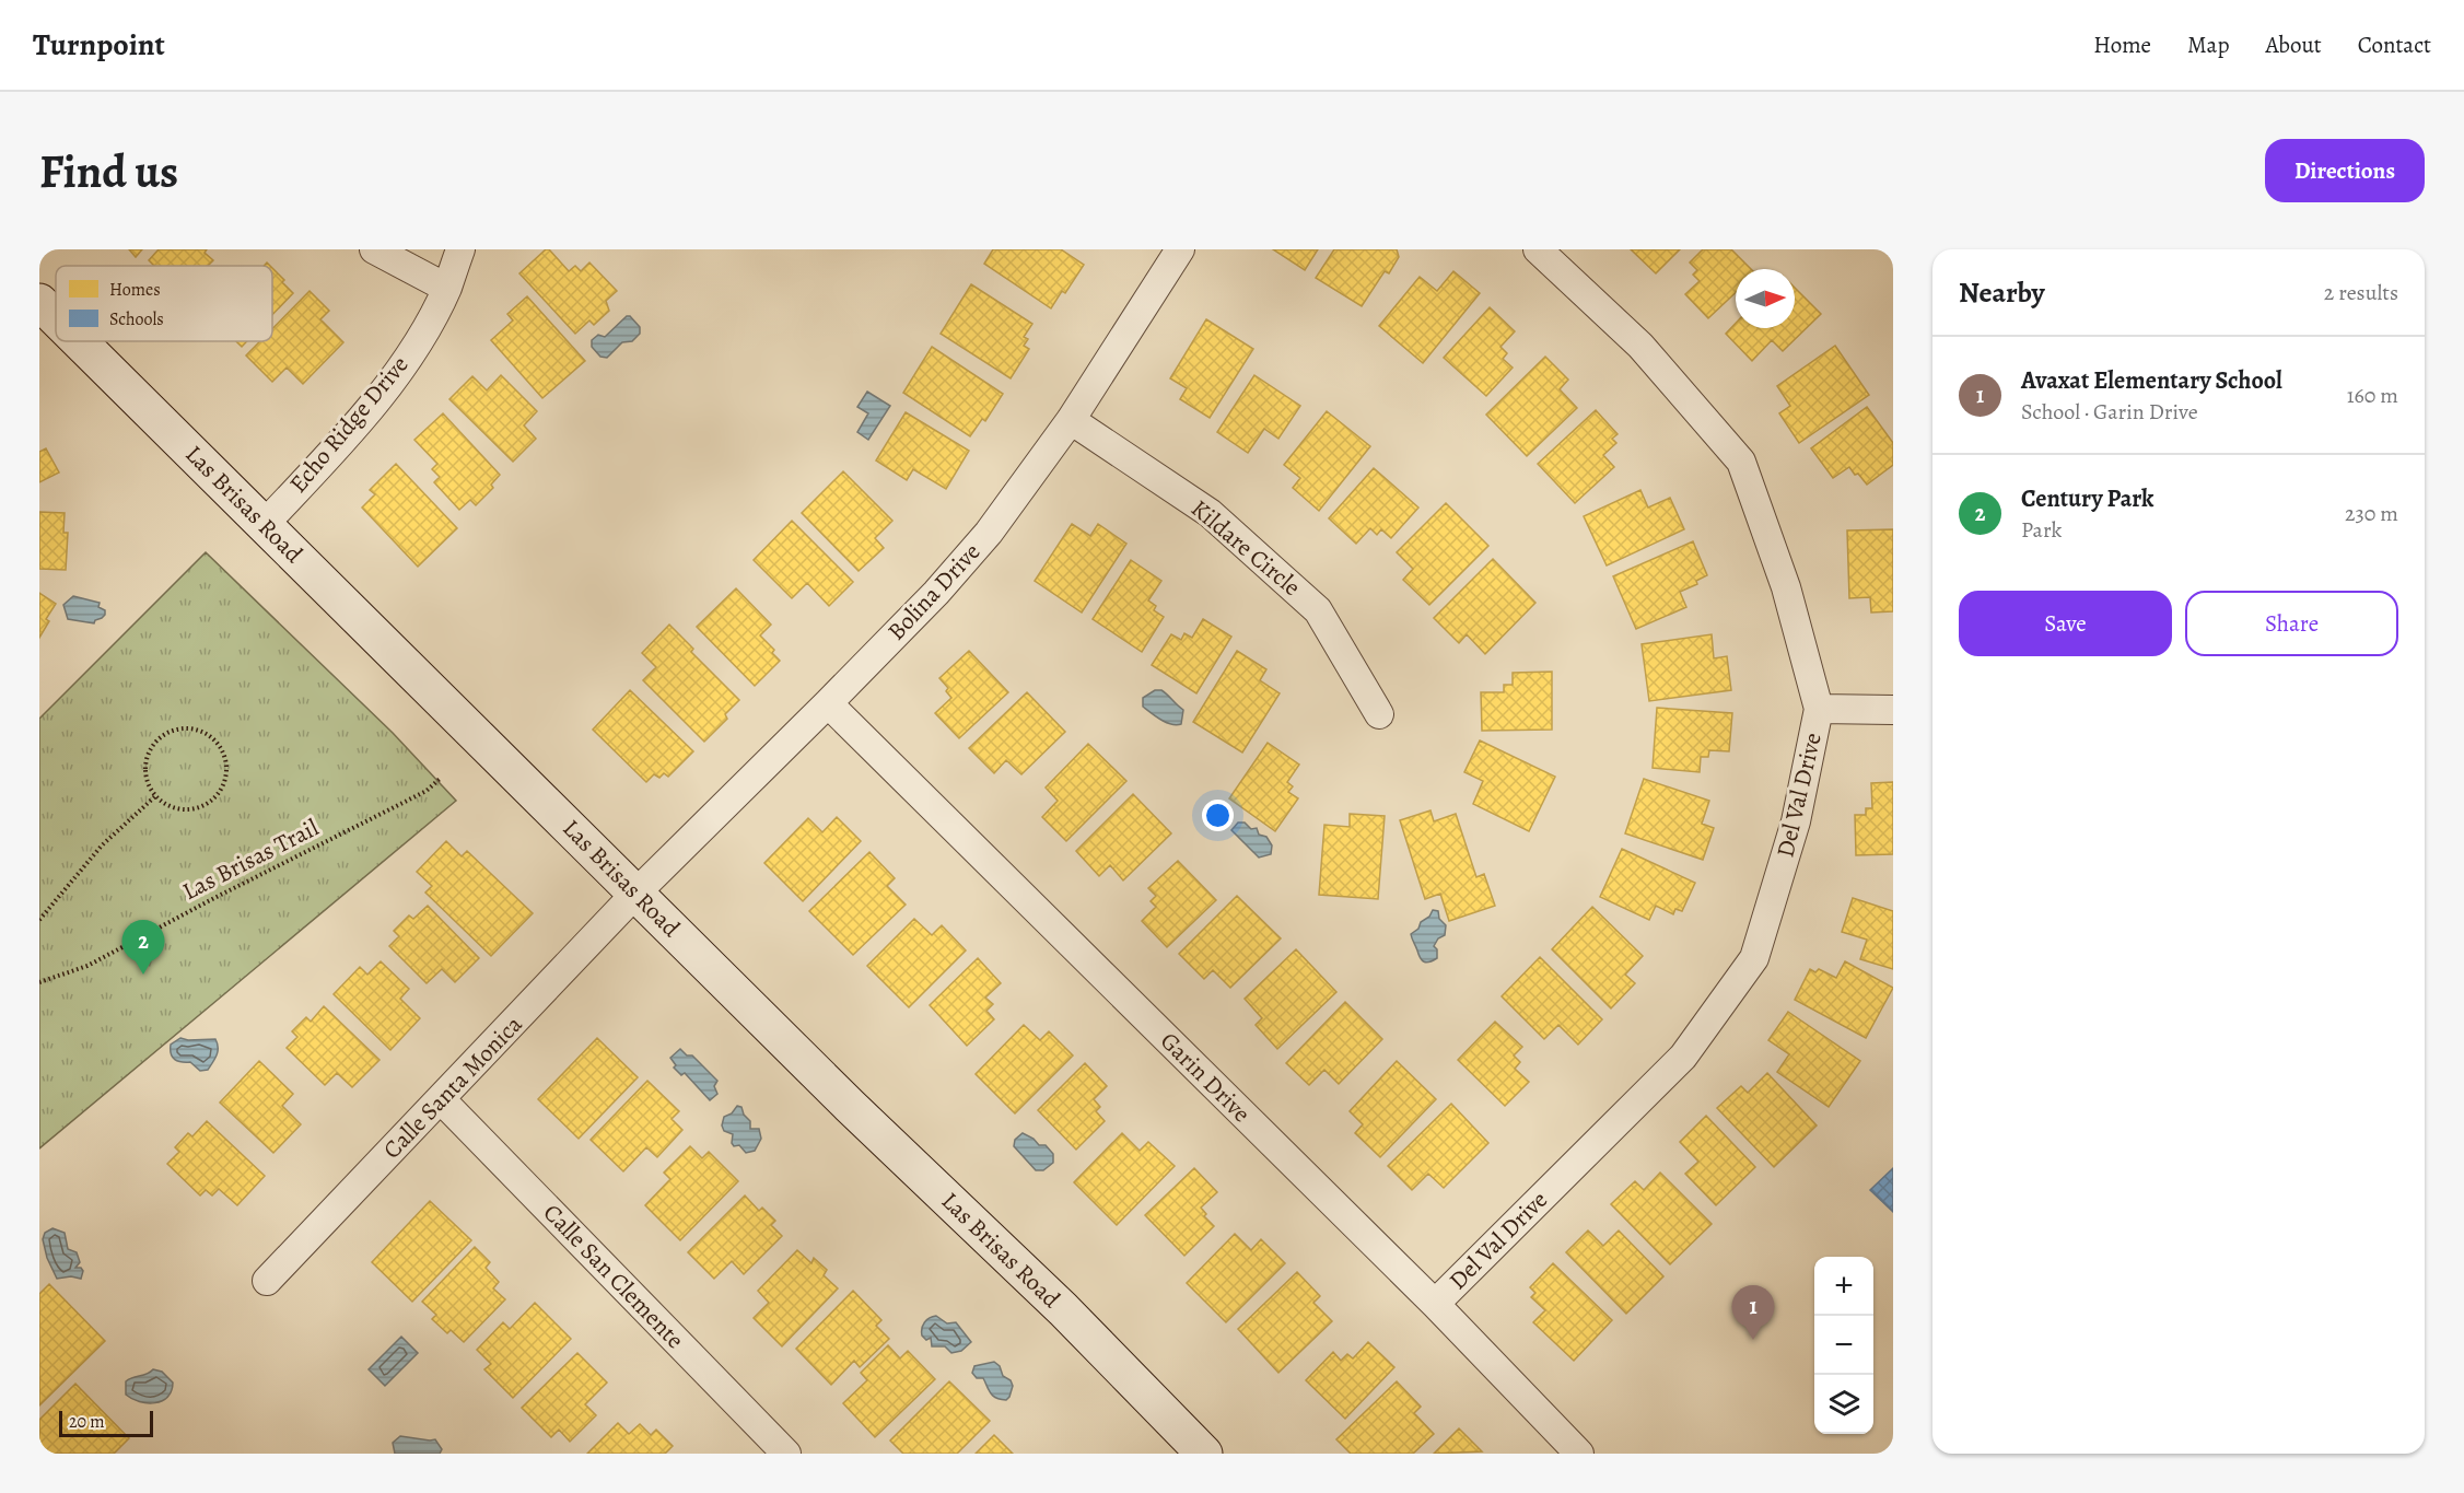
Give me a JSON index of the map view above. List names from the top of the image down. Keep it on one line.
{"streets":{"street":["Echo Ridge Drive","Las Brisas Road","Kildare Circle","Bolina Drive","Del Val Drive","Garin Drive","Calle Santa Monica","Calle San Clemente"],"path":["Las Brisas Trail"]},"crossings":[["Echo Ridge Drive","Las Brisas Road"],["Las Brisas Road","Bolina Drive"],["Las Brisas Road","Calle Santa Monica"],["Kildare Circle","Bolina Drive"],["Bolina Drive","Garin Drive"],["Bolina Drive","Calle Santa Monica"],["Del Val Drive","Garin Drive"],["Calle Santa Monica","Calle San Clemente"]],"legend":["Homes","Schools"],"scale_bar":"20 m","north":"right","page":{"header":"Turnpoint","nav":["Home","Map","About","Contact"],"buttons":["Directions",["Save","Share"]],"title":"Find us","heading":["Nearby","2 results"],"list":[{"mark":"1","name":"Avaxat Elementary School","note":"School · Garin Drive","value":"160 m"},{"mark":"2","name":"Century Park","note":"Park","value":"230 m"}],"pins":["2","1"],"map_buttons":["+","−"],"scale":"20 m"}}
